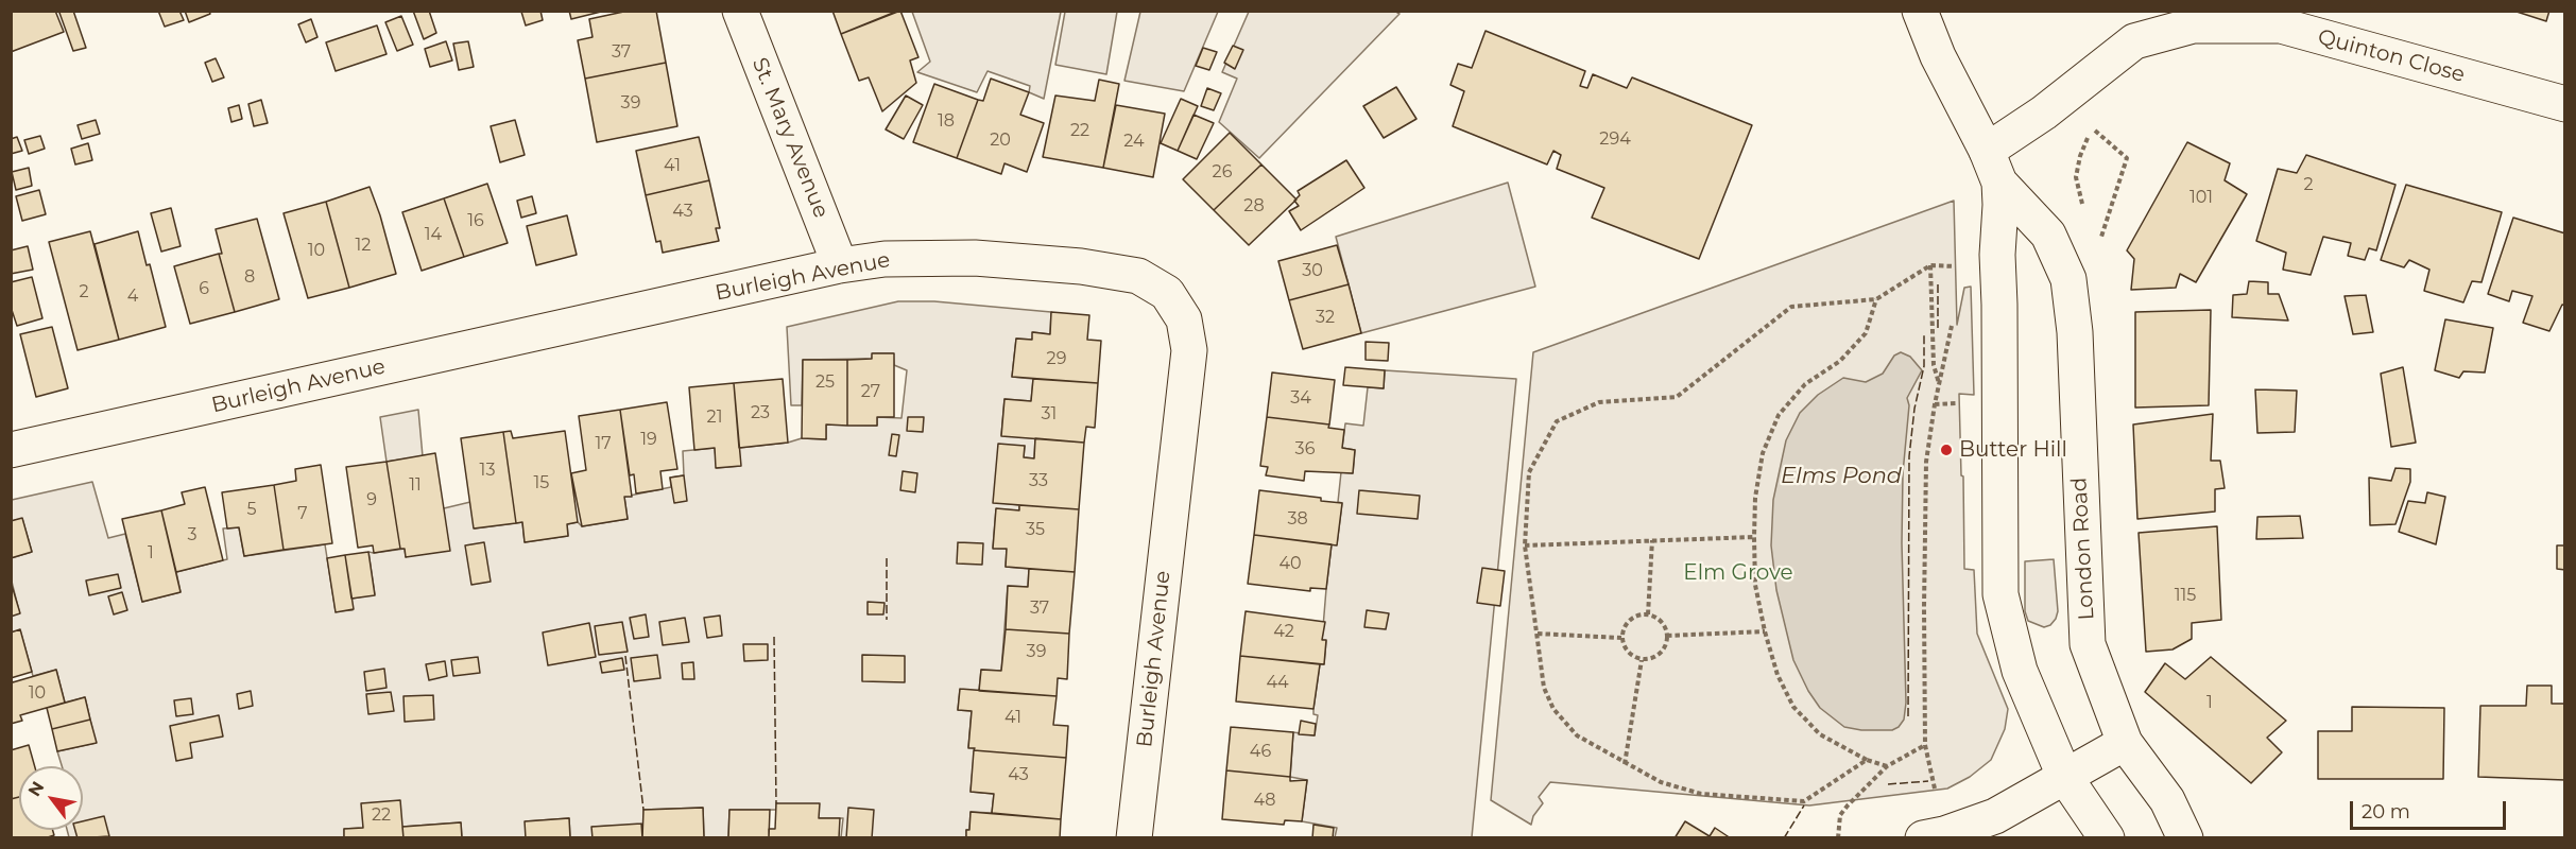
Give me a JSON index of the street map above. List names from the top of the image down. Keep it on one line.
{"streets":{"street":["Quinton Close","St. Mary Avenue","Burleigh Avenue","London Road"]},"crossings":[["Quinton Close","London Road"],["St. Mary Avenue","Burleigh Avenue"]],"water":["Elms Pond"],"parks":["Elm Grove"],"places":["Butter Hill"],"house_numbers":["37","39","18","22","294","20","24","41","26","2","101","28","43","16","14","12","10","30","8","6","2","4","32","29","25","27","34","23","31","21","19","17","36","13","33","15","11","9","5","7","38","35","3","1","40","115","37","42","39","44","10","1","41","46","43","48","22"],"scale_bar":"20 m","north":"top left"}
